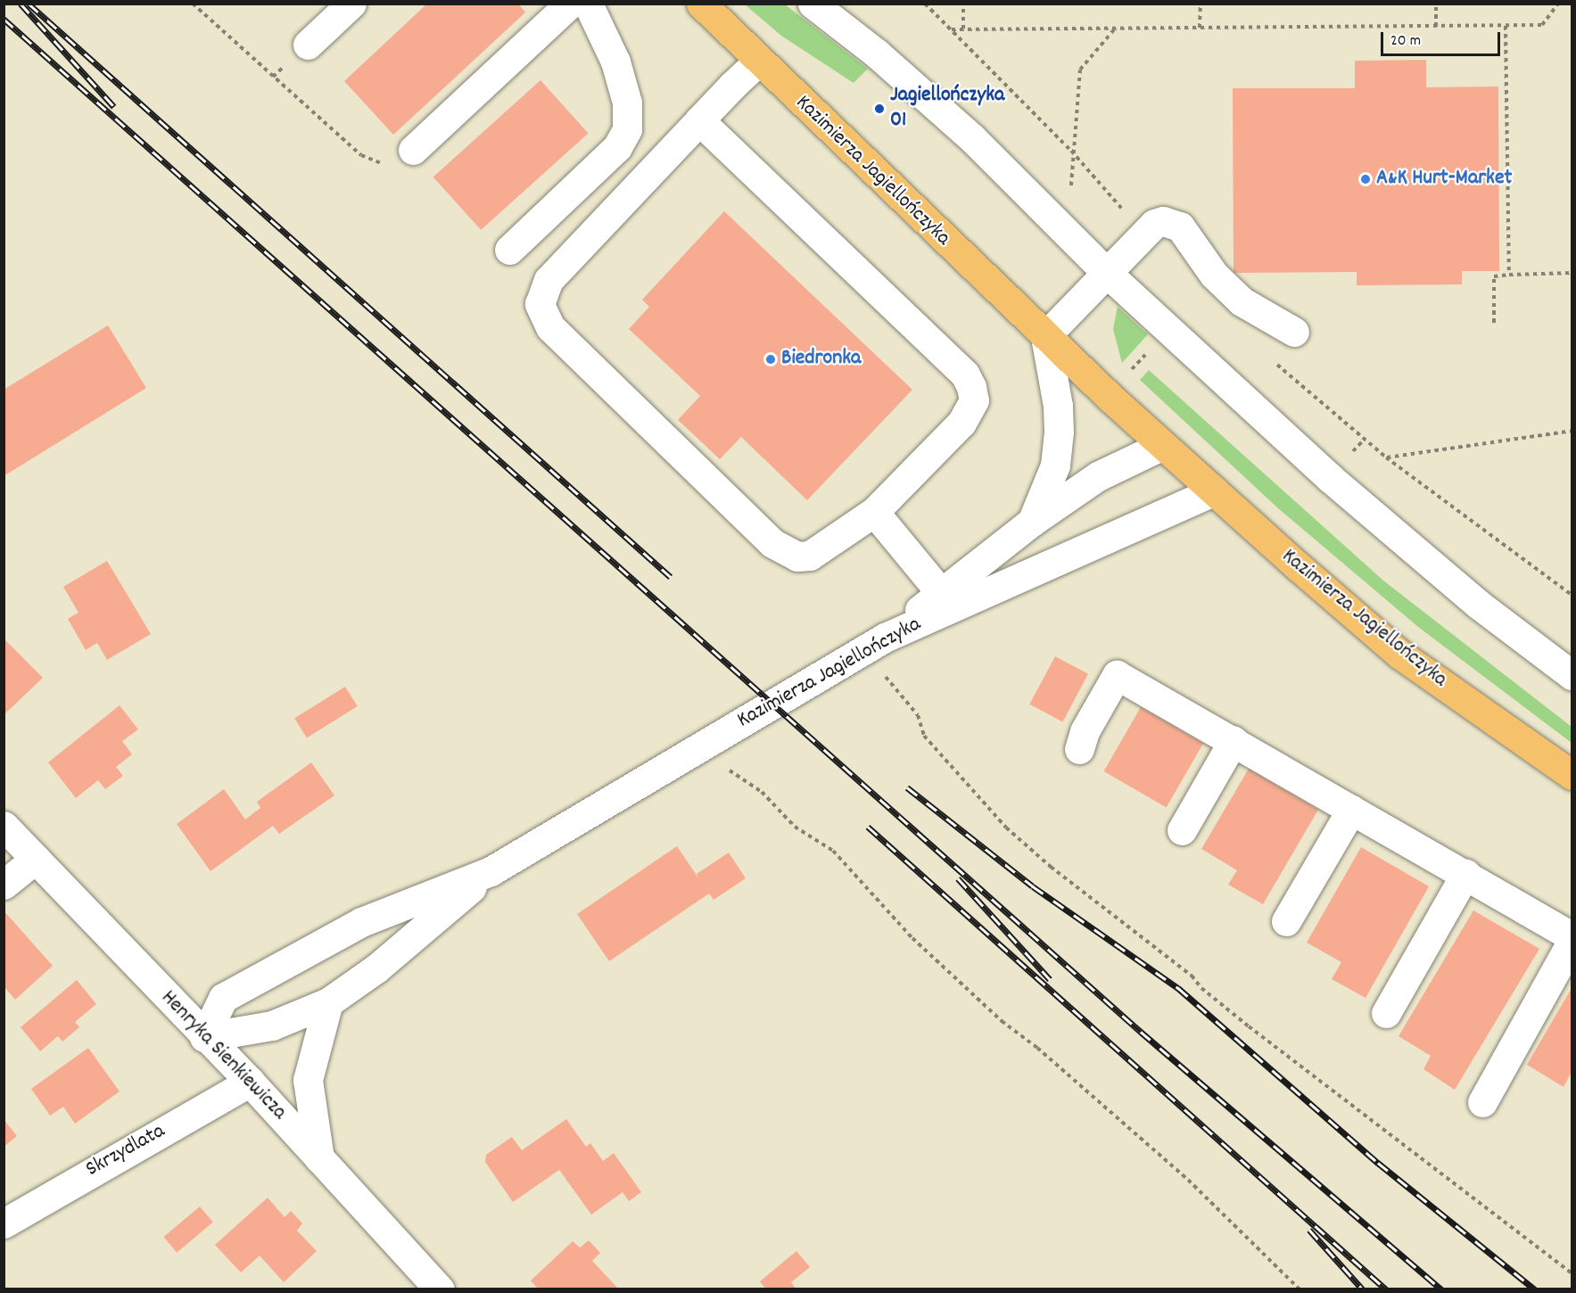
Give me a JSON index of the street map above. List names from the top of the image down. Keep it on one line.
{"streets":{"main road":["Kazimierza Jagiellończyka"],"street":["Henryka Sienkiewicza","Skrzydlata"]},"crossings":[["Kazimierza Jagiellończyka","Henryka Sienkiewicza"],["Henryka Sienkiewicza","Skrzydlata"]],"places":["Jagiellończyka 01","A&K Hurt-Market","Biedronka"],"scale_bar":"20 m"}
